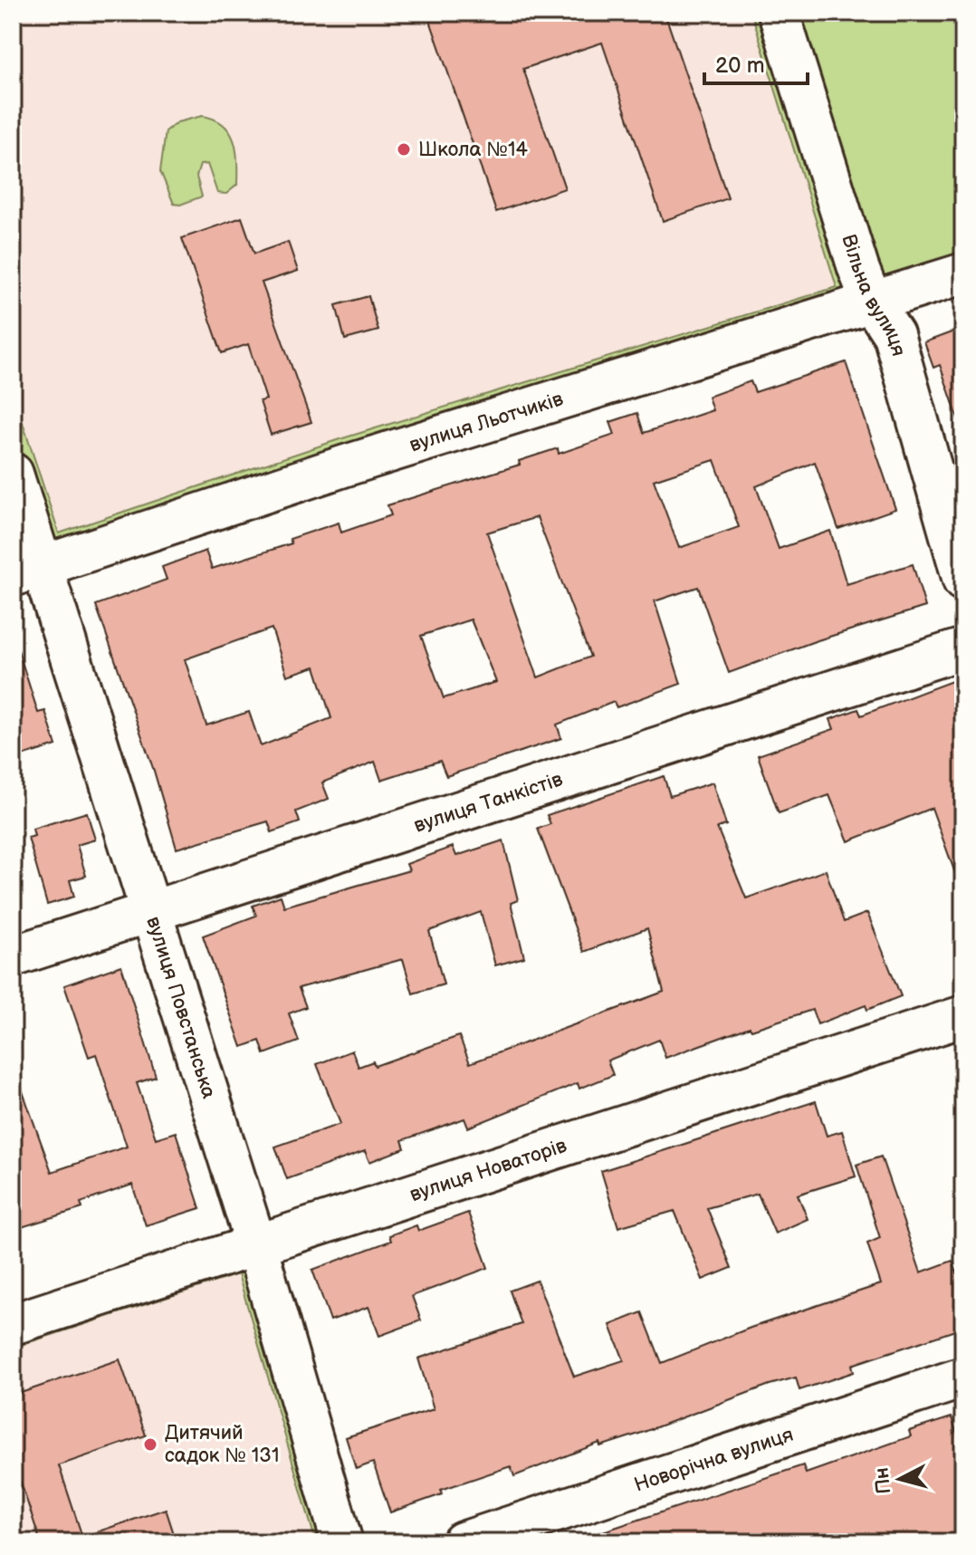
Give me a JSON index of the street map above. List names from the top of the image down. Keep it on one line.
{"streets":{"street":["Вільна вулиця","вулиця Льотчиків","вулиця Танкістів","вулиця Повстанська","вулиця Новаторів","Новорічна вулиця"]},"crossings":[["Вільна вулиця","вулиця Льотчиків"],["вулиця Льотчиків","вулиця Повстанська"],["вулиця Танкістів","вулиця Повстанська"],["вулиця Повстанська","вулиця Новаторів"]],"places":["Школа №14","Дитячий садок № 131"],"scale_bar":"20 m","north":"left"}
